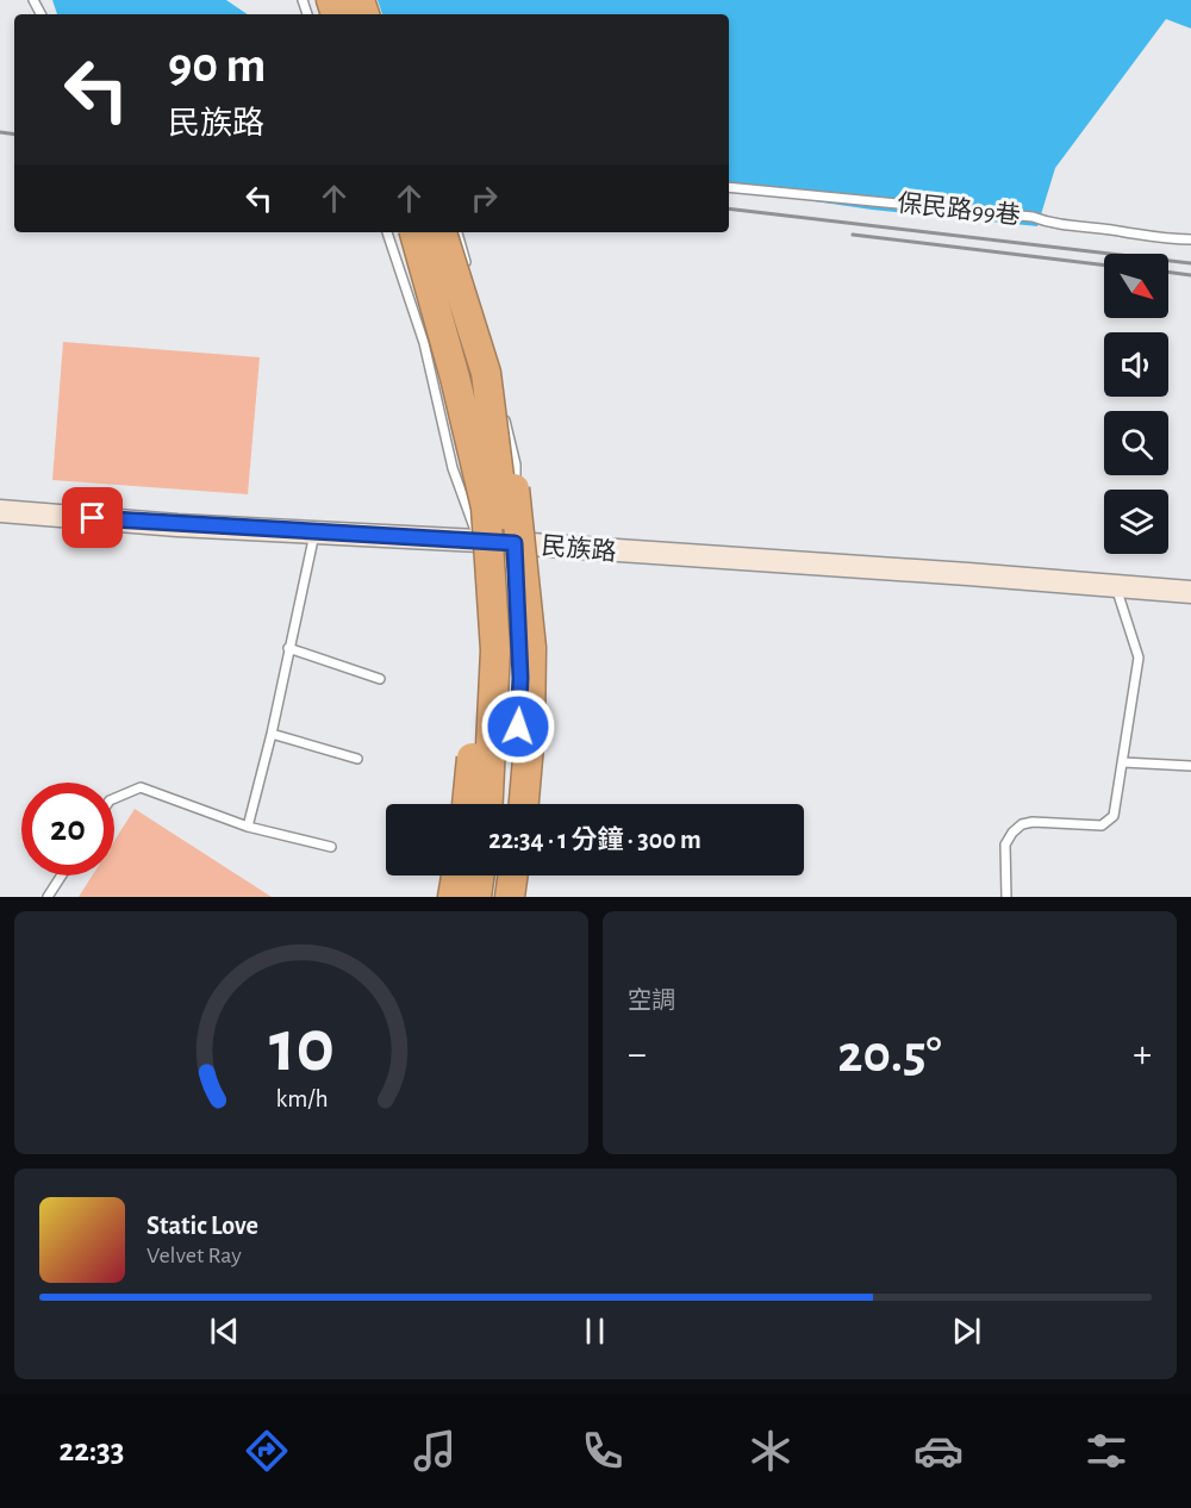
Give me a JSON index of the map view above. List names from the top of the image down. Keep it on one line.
{"streets":{"street":["民族路"],"lane":["保民路99巷"]},"north":"bottom right","page":{"turn":["90 m","民族路"],"limit":"20","trip":"22:34 · 1 分鐘 · 300 m","tile":"空調","heat":["−","20.5°","+"],"song":["Static Love","Velvet Ray"],"tabs":"22:33","gauge":["10","km/h"]}}
